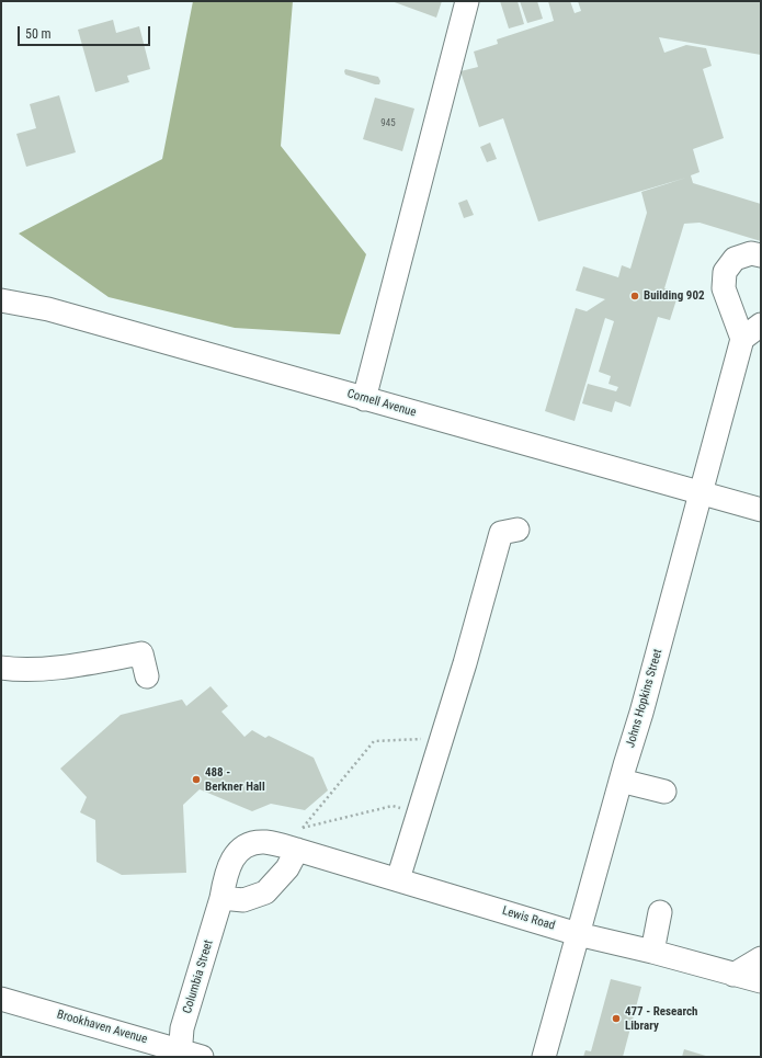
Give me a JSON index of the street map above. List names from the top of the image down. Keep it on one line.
{"streets":{"street":["Cornell Avenue","Johns Hopkins Street","Lewis Road","Columbia Street","Brookhaven Avenue"]},"crossings":[["Cornell Avenue","Johns Hopkins Street"],["Johns Hopkins Street","Lewis Road"],["Lewis Road","Columbia Street"],["Columbia Street","Brookhaven Avenue"]],"places":["Building 902","488 - Berkner Hall","477 - Research Library"],"house_numbers":["945"],"scale_bar":"50 m"}
